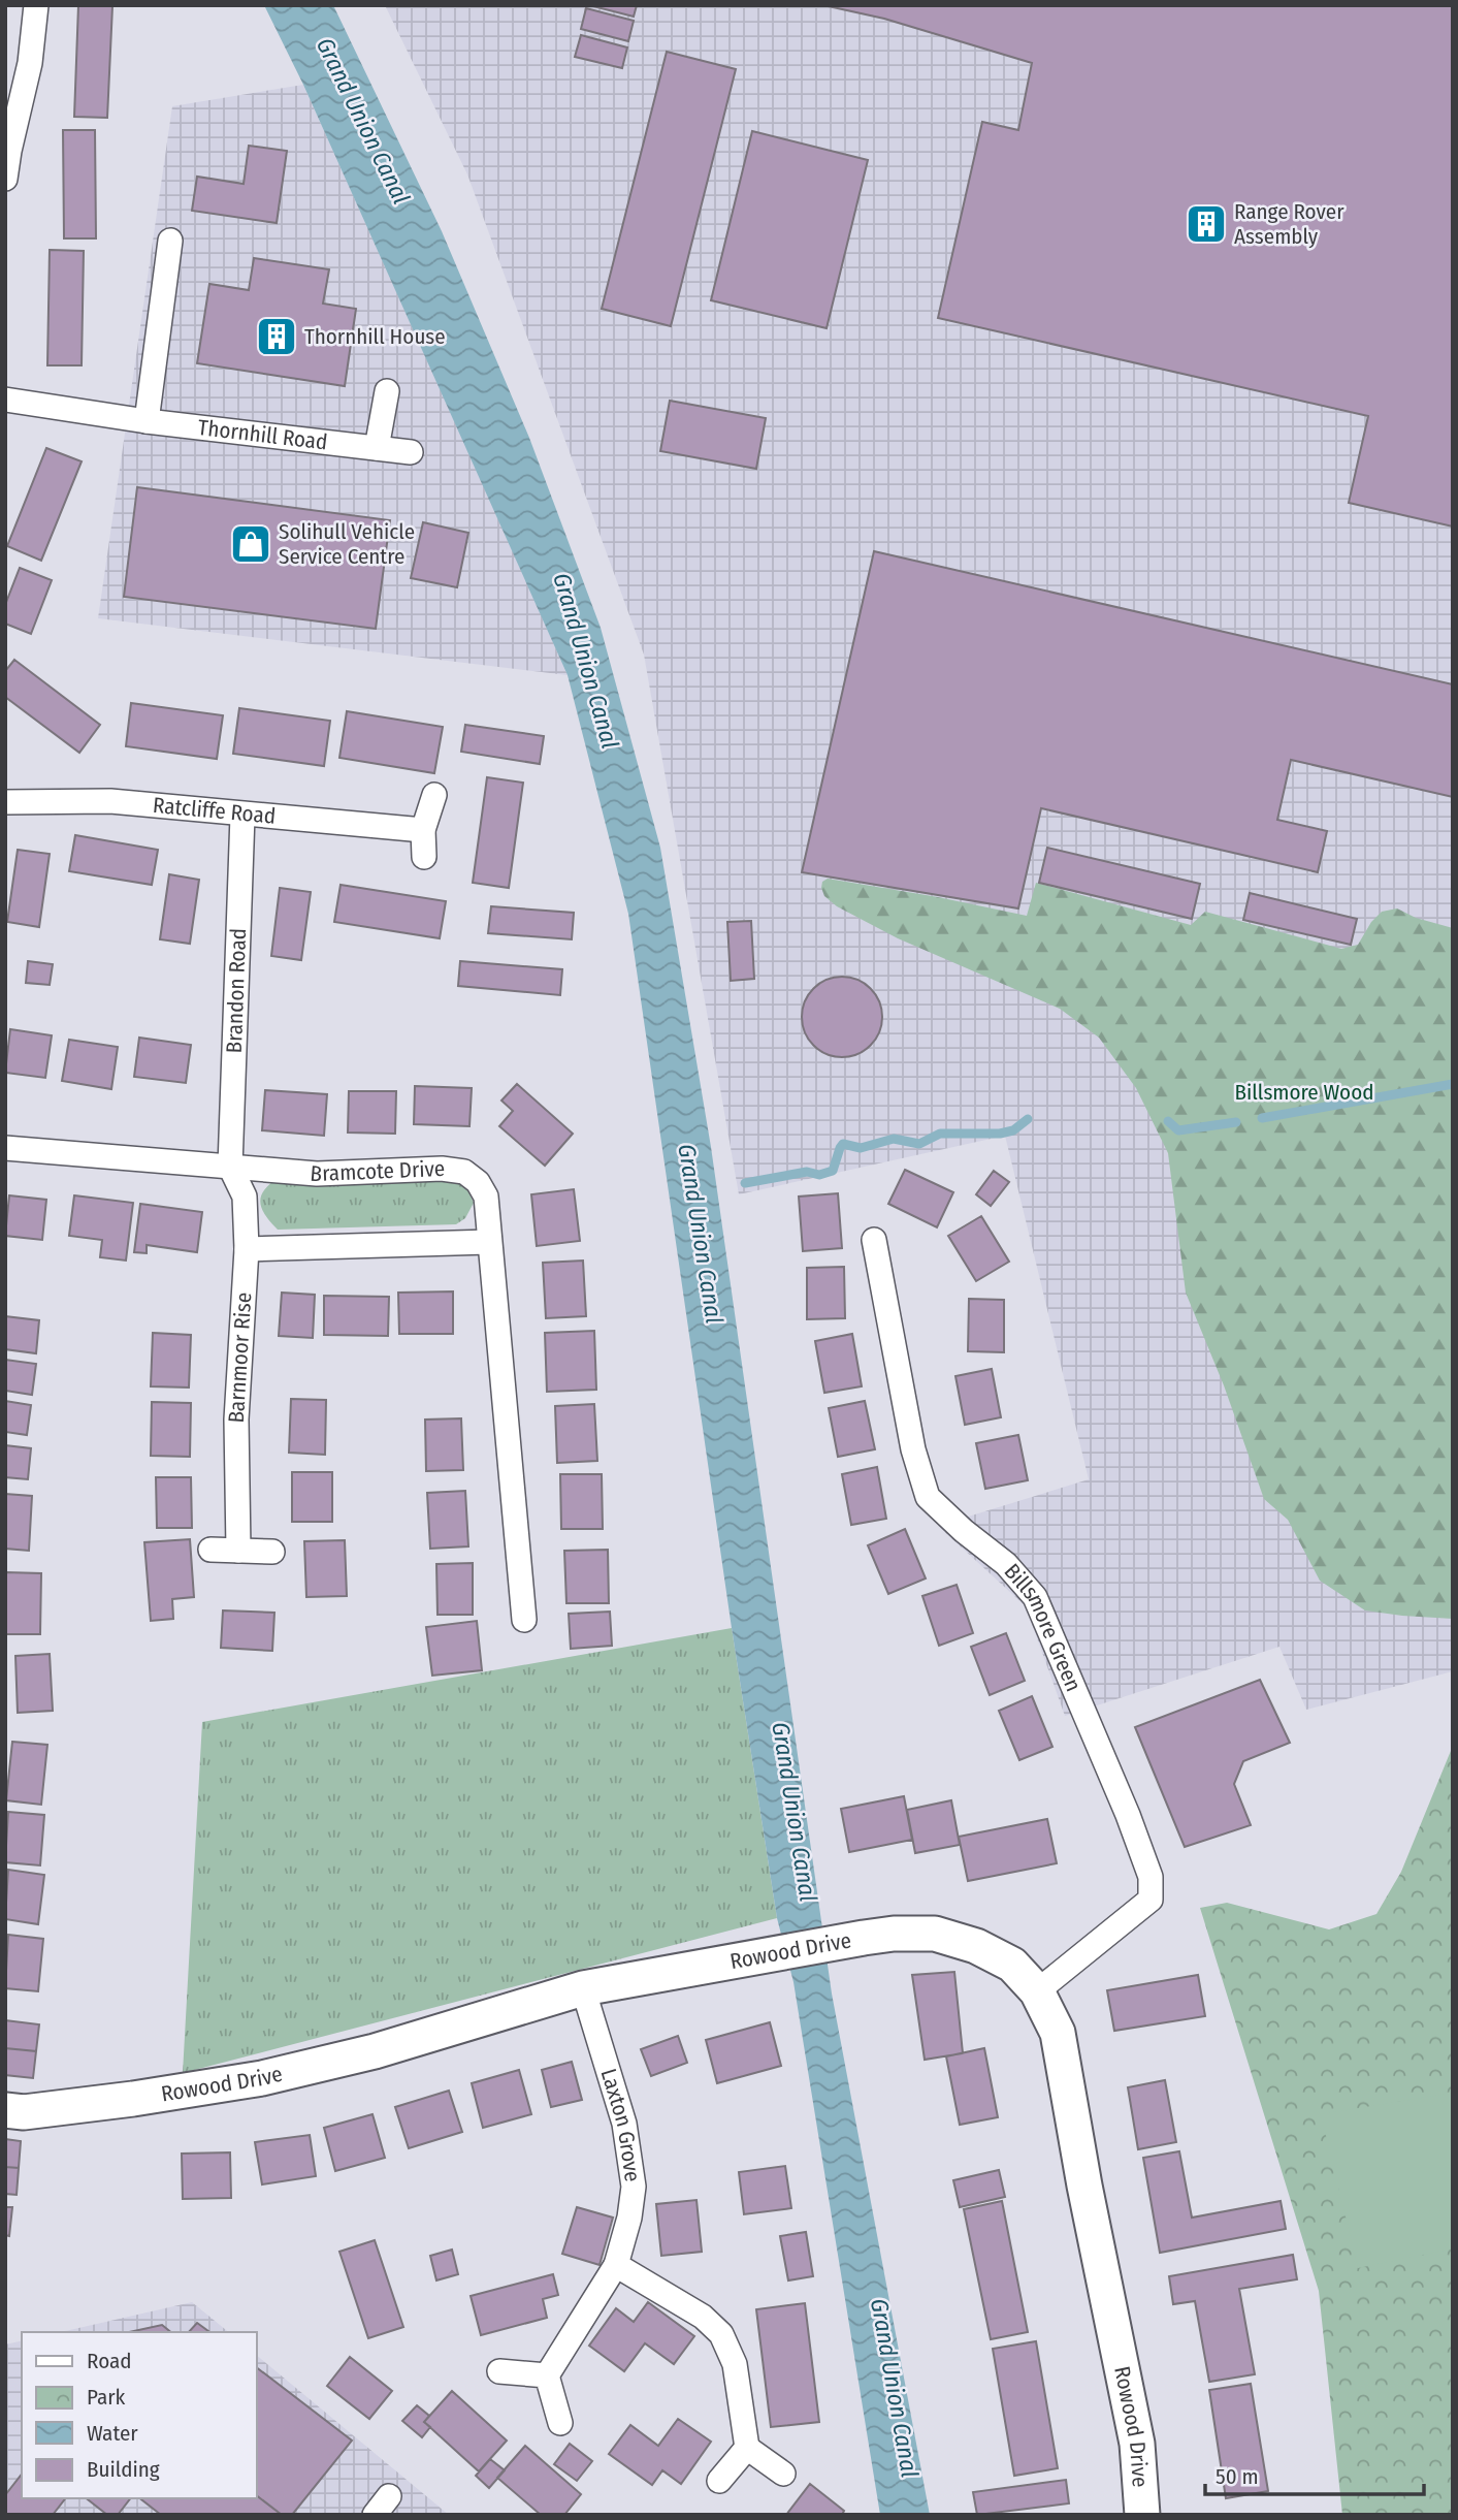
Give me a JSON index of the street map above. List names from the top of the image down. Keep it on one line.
{"streets":{"street":["Thornhill Road","Ratcliffe Road","Brandon Road","Bramcote Drive","Barnmoor Rise","Billsmore Green","Rowood Drive","Laxton Grove"]},"crossings":[["Ratcliffe Road","Brandon Road"],["Brandon Road","Bramcote Drive"],["Brandon Road","Barnmoor Rise"],["Bramcote Drive","Barnmoor Rise"],["Billsmore Green","Rowood Drive"],["Rowood Drive","Laxton Grove"]],"water":["Grand Union Canal"],"parks":["Billsmore Wood"],"places":{"building":["Range Rover Assembly","Thornhill House"],"shop":["Solihull Vehicle Service Centre"]},"legend":["Road","Park","Water","Building"],"scale_bar":"50 m"}
